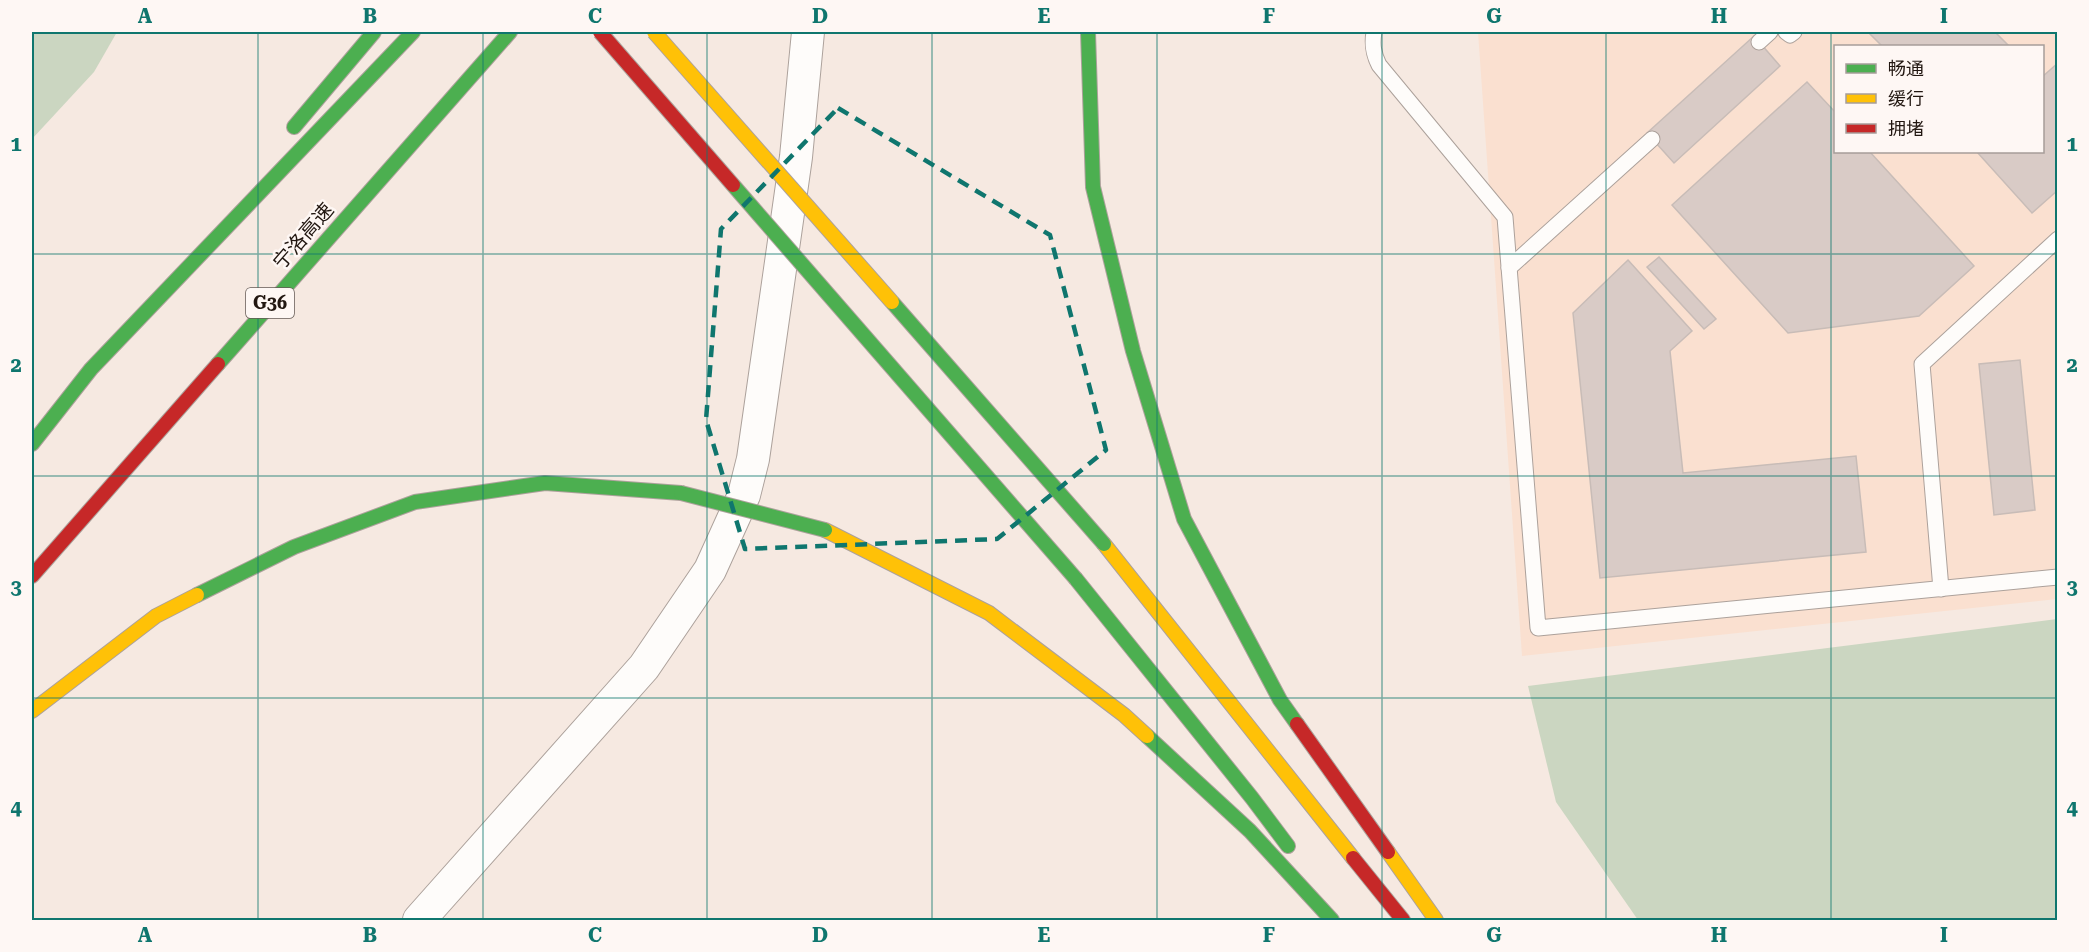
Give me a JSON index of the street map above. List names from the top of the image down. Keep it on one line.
{"streets":{"highway":["宁洛高速","G36"]},"legend":["畅通","缓行","拥堵"],"grid":{"columns":["A","B","C","D","E","F","G","H","I"],"rows":["1","2","3","4"]}}
